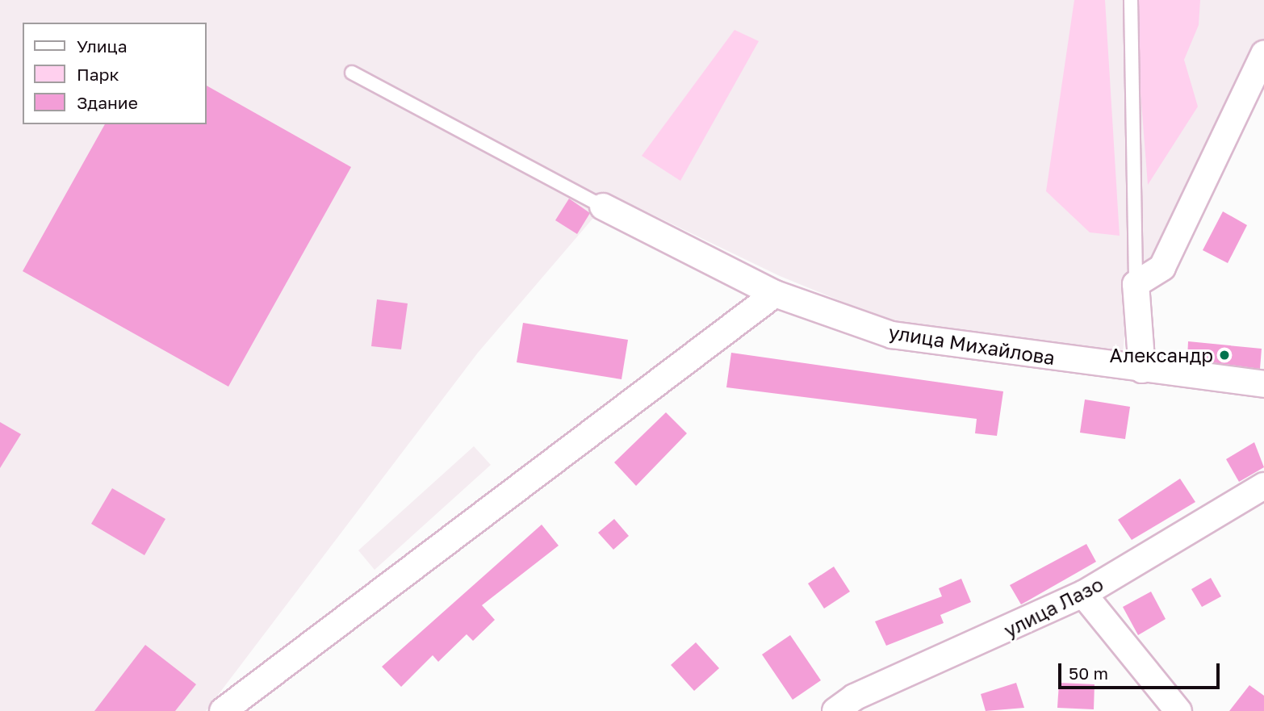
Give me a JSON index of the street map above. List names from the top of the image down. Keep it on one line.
{"streets":{"street":["улица Михайлова","улица Лазо"]},"places":["Александр"],"legend":["Улица","Парк","Здание"],"scale_bar":"50 m"}
